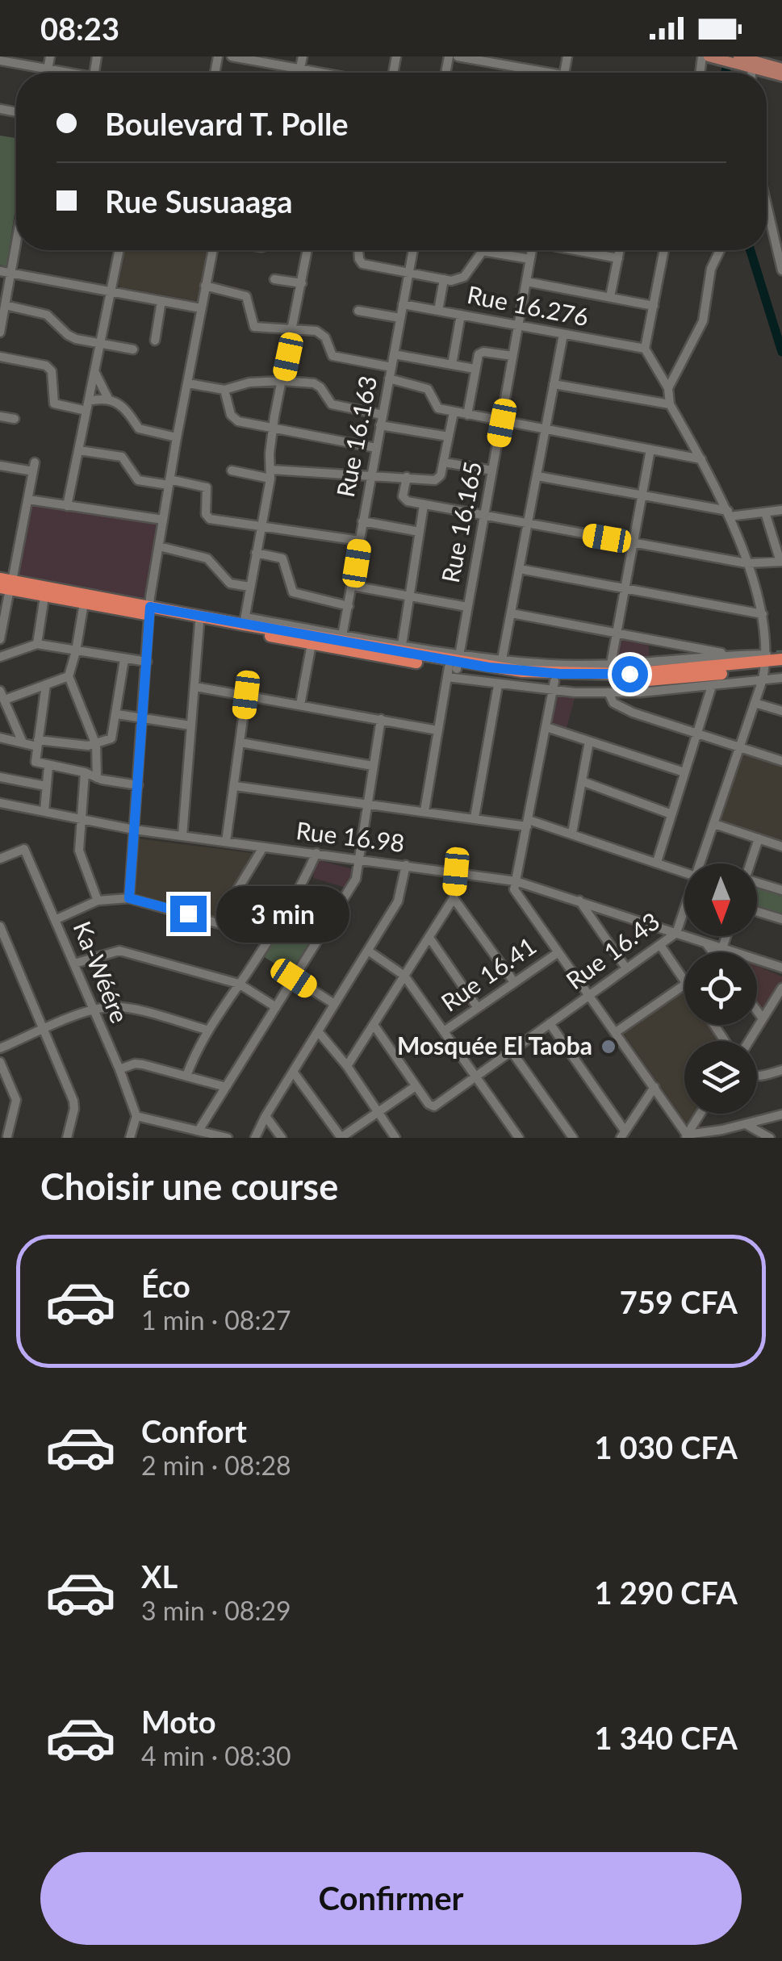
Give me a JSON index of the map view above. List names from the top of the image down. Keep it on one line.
{"streets":{"street":["Rue 16.276","Rue 16.163","Rue 16.165","Rue 16.98","Rue 16.43","Ka-Wéére","Rue 16.41"]},"crossings":[["Rue 16.276","Rue 16.163"],["Rue 16.276","Rue 16.165"],["Rue 16.98","Rue 16.43"]],"places":["Mosquée El Taoba"],"north":"bottom","page":{"status":"08:23","banner":["Boulevard T. Polle","Rue Susuaaga"],"bubble":"3 min","heading":"Choisir une course","list":[{"name":"Éco","note":"1 min · 08:27","value":"759 CFA"},{"name":"Confort","note":"2 min · 08:28","value":"1 030 CFA"},{"name":"XL","note":"3 min · 08:29","value":"1 290 CFA"},{"name":"Moto","note":"4 min · 08:30","value":"1 340 CFA"}],"buttons":"Confirmer"}}
